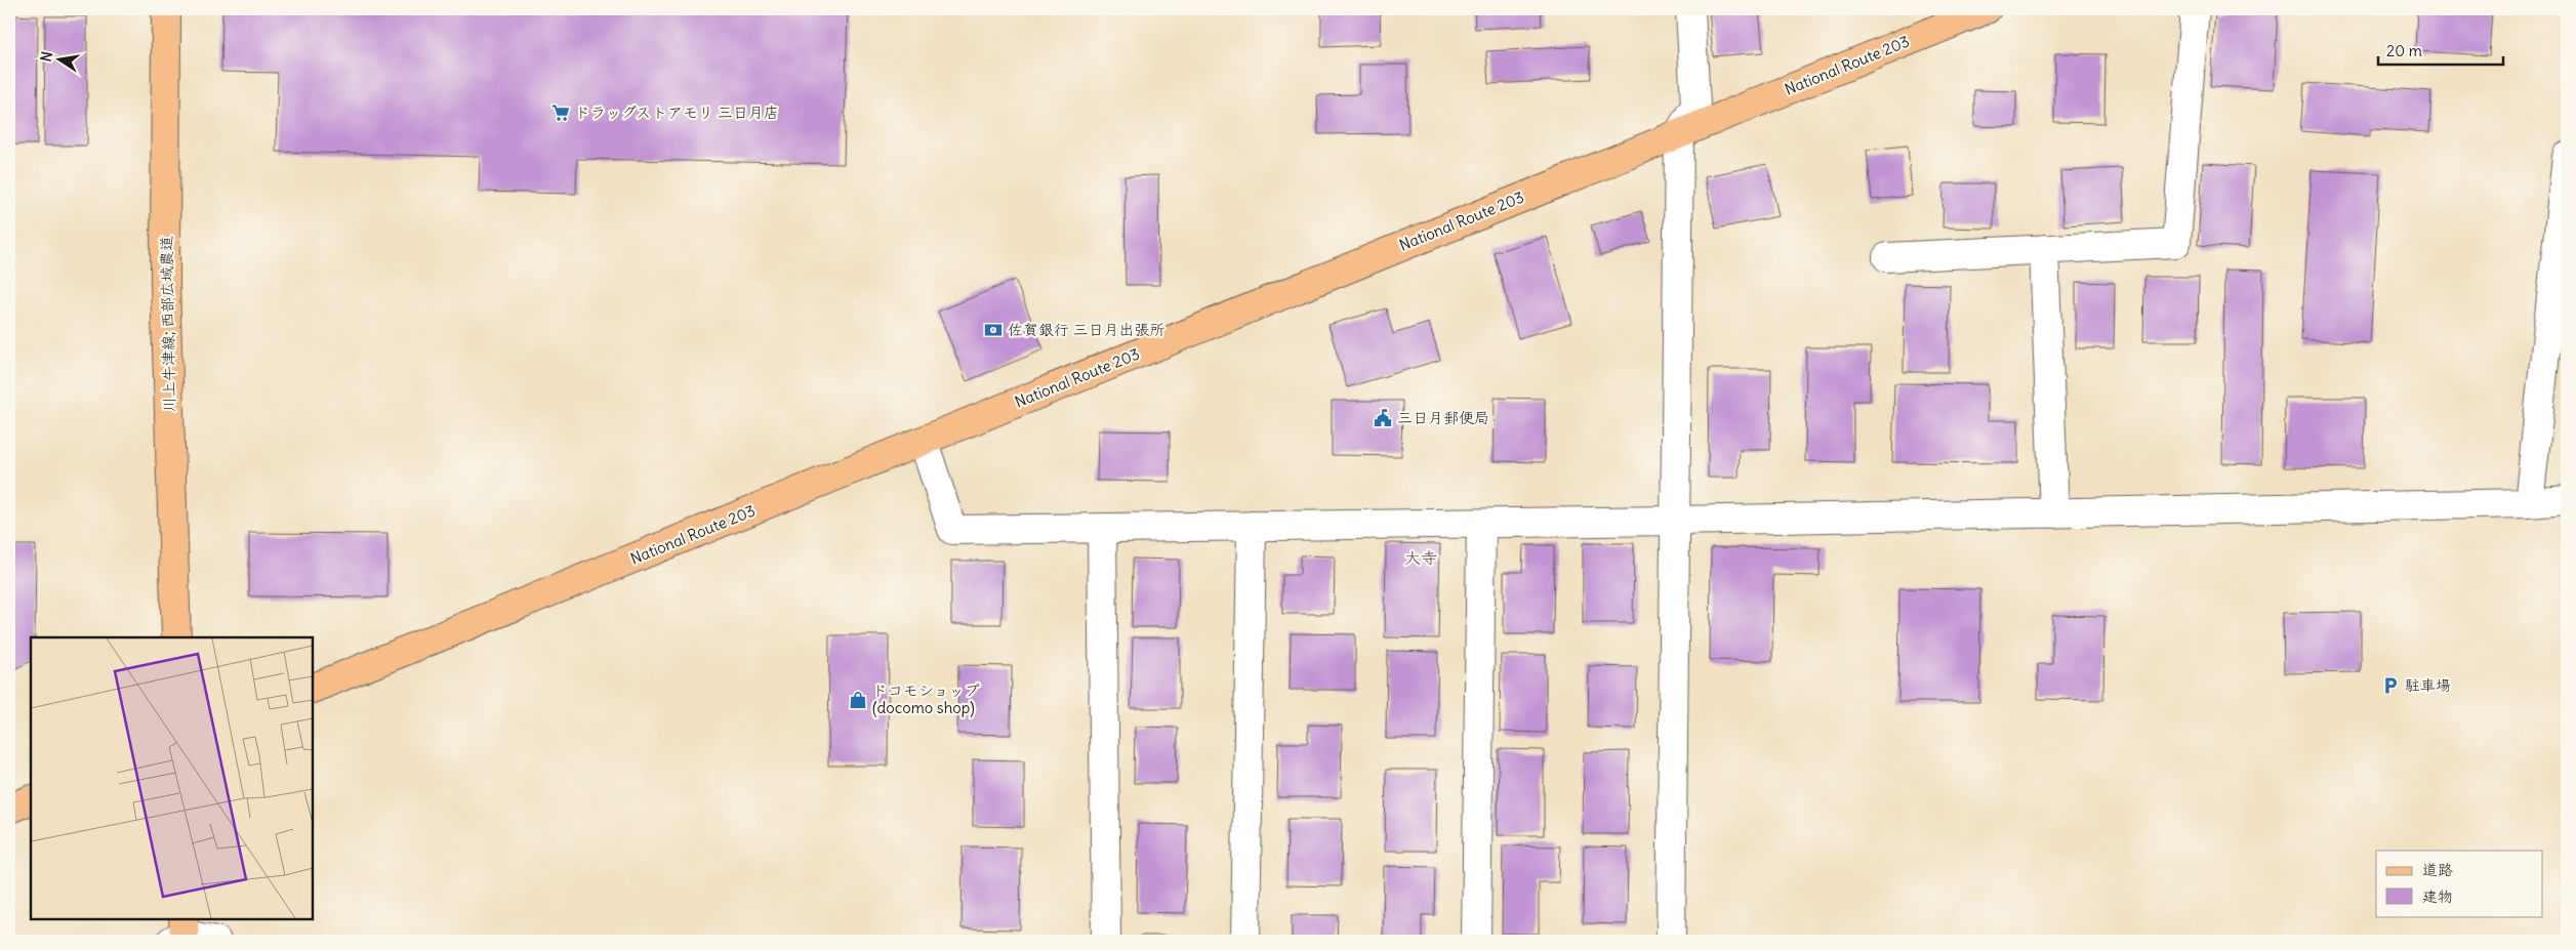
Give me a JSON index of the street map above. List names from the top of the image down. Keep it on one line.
{"streets":{"main road":["National Route 203","川上牛津線; 西部広域農道"]},"districts":["大寺"],"places":{"supermarket":["ドラッグストアモリ 三日月店"],"bank":["佐賀銀行 三日月出張所"],"public building":["三日月郵便局"],"parking":["駐車場"],"shop":["ドコモショップ (docomo shop)"]},"legend":["道路","建物"],"scale_bar":"20 m","north":"left"}
